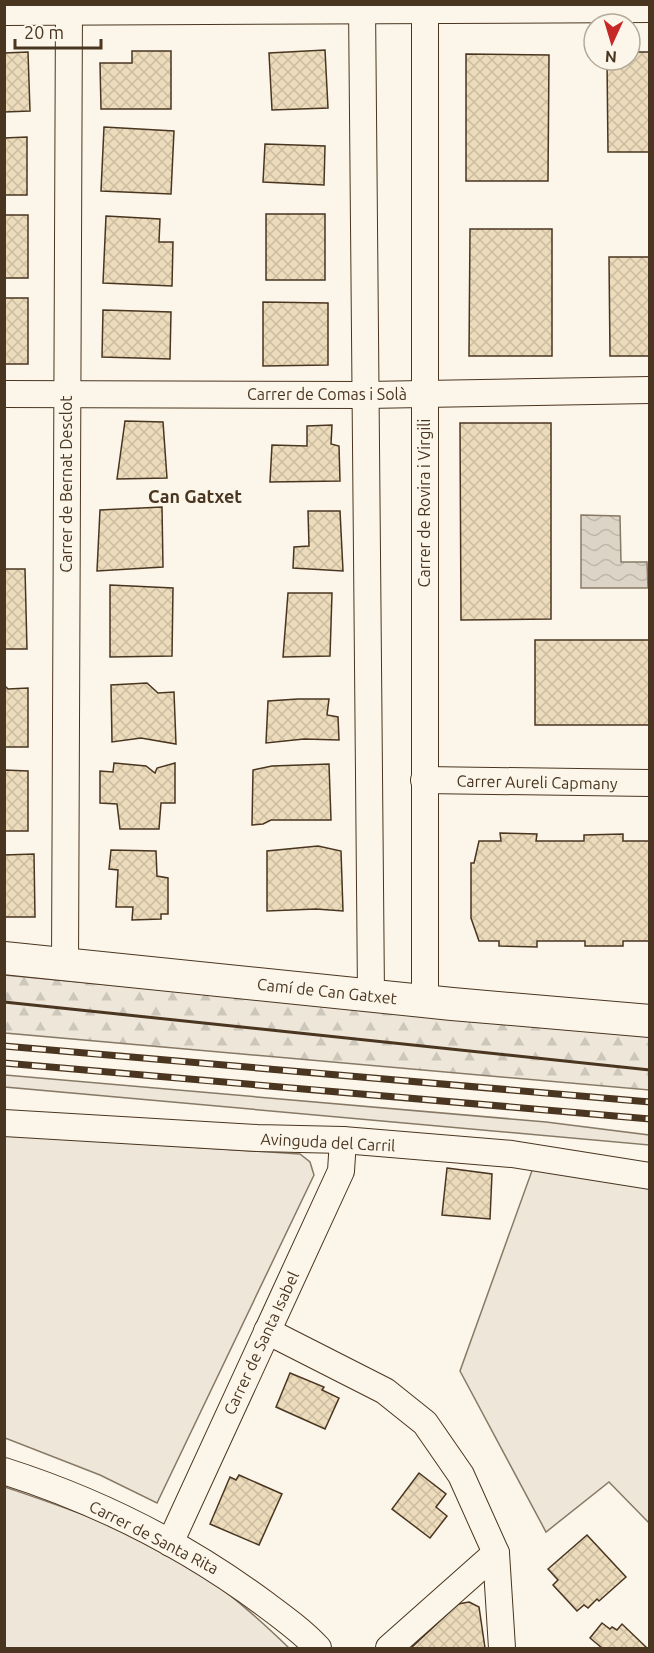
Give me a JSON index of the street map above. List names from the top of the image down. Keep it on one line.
{"streets":{"street":["Carrer de Comas i Solà","Carrer de Bernat Desclot","Carrer de Rovira i Virgili","Carrer Aureli Capmany","Camí de Can Gatxet","Avinguda del Carril","Carrer de Santa Isabel","Carrer de Santa Rita"]},"crossings":[["Carrer de Comas i Solà","Carrer de Bernat Desclot"],["Carrer de Comas i Solà","Carrer de Rovira i Virgili"],["Carrer de Bernat Desclot","Camí de Can Gatxet"],["Carrer de Rovira i Virgili","Carrer Aureli Capmany"],["Carrer de Rovira i Virgili","Camí de Can Gatxet"],["Avinguda del Carril","Carrer de Santa Isabel"],["Carrer de Santa Isabel","Carrer de Santa Rita"]],"districts":["Can Gatxet"],"scale_bar":"20 m","north":"bottom"}
